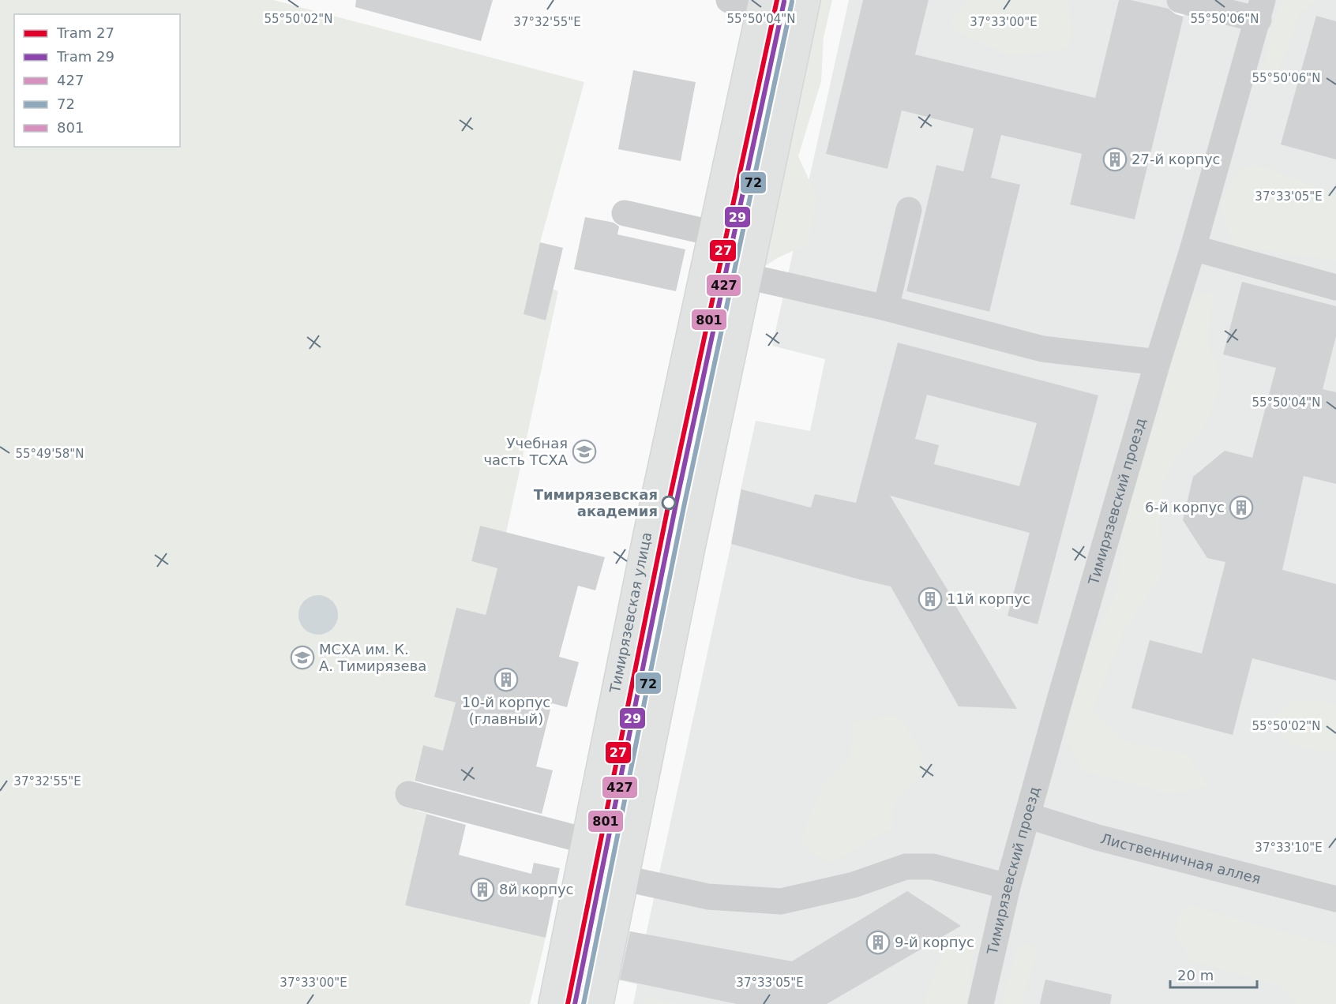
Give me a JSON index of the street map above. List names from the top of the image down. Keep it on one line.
{"streets":{"main road":["Тимирязевская улица"],"street":["Тимирязевский проезд","Лиственничная аллея"]},"crossings":[["Тимирязевский проезд","Лиственничная аллея"]],"places":{"building":["27-й корпус","6-й корпус","11й корпус","10-й корпус (главный)","8й корпус","9-й корпус"],"school or university":["Учебная часть ТСХА","МСХА им. К. А. Тимирязева"],"other":["Тимирязевская академия"]},"lines":["tram line 27","transit line 427","transit line 801","tram line 29","transit line 72"],"legend":["Tram 27","Tram 29","427","72","801"],"scale_bar":"20 m","coordinates":["55°50'06\"N","55°50'02\"N","55°50'04\"N","37°32'55\"E","37°33'00\"E","37°33'05\"E","55°49'58\"N","37°33'10\"E"]}
